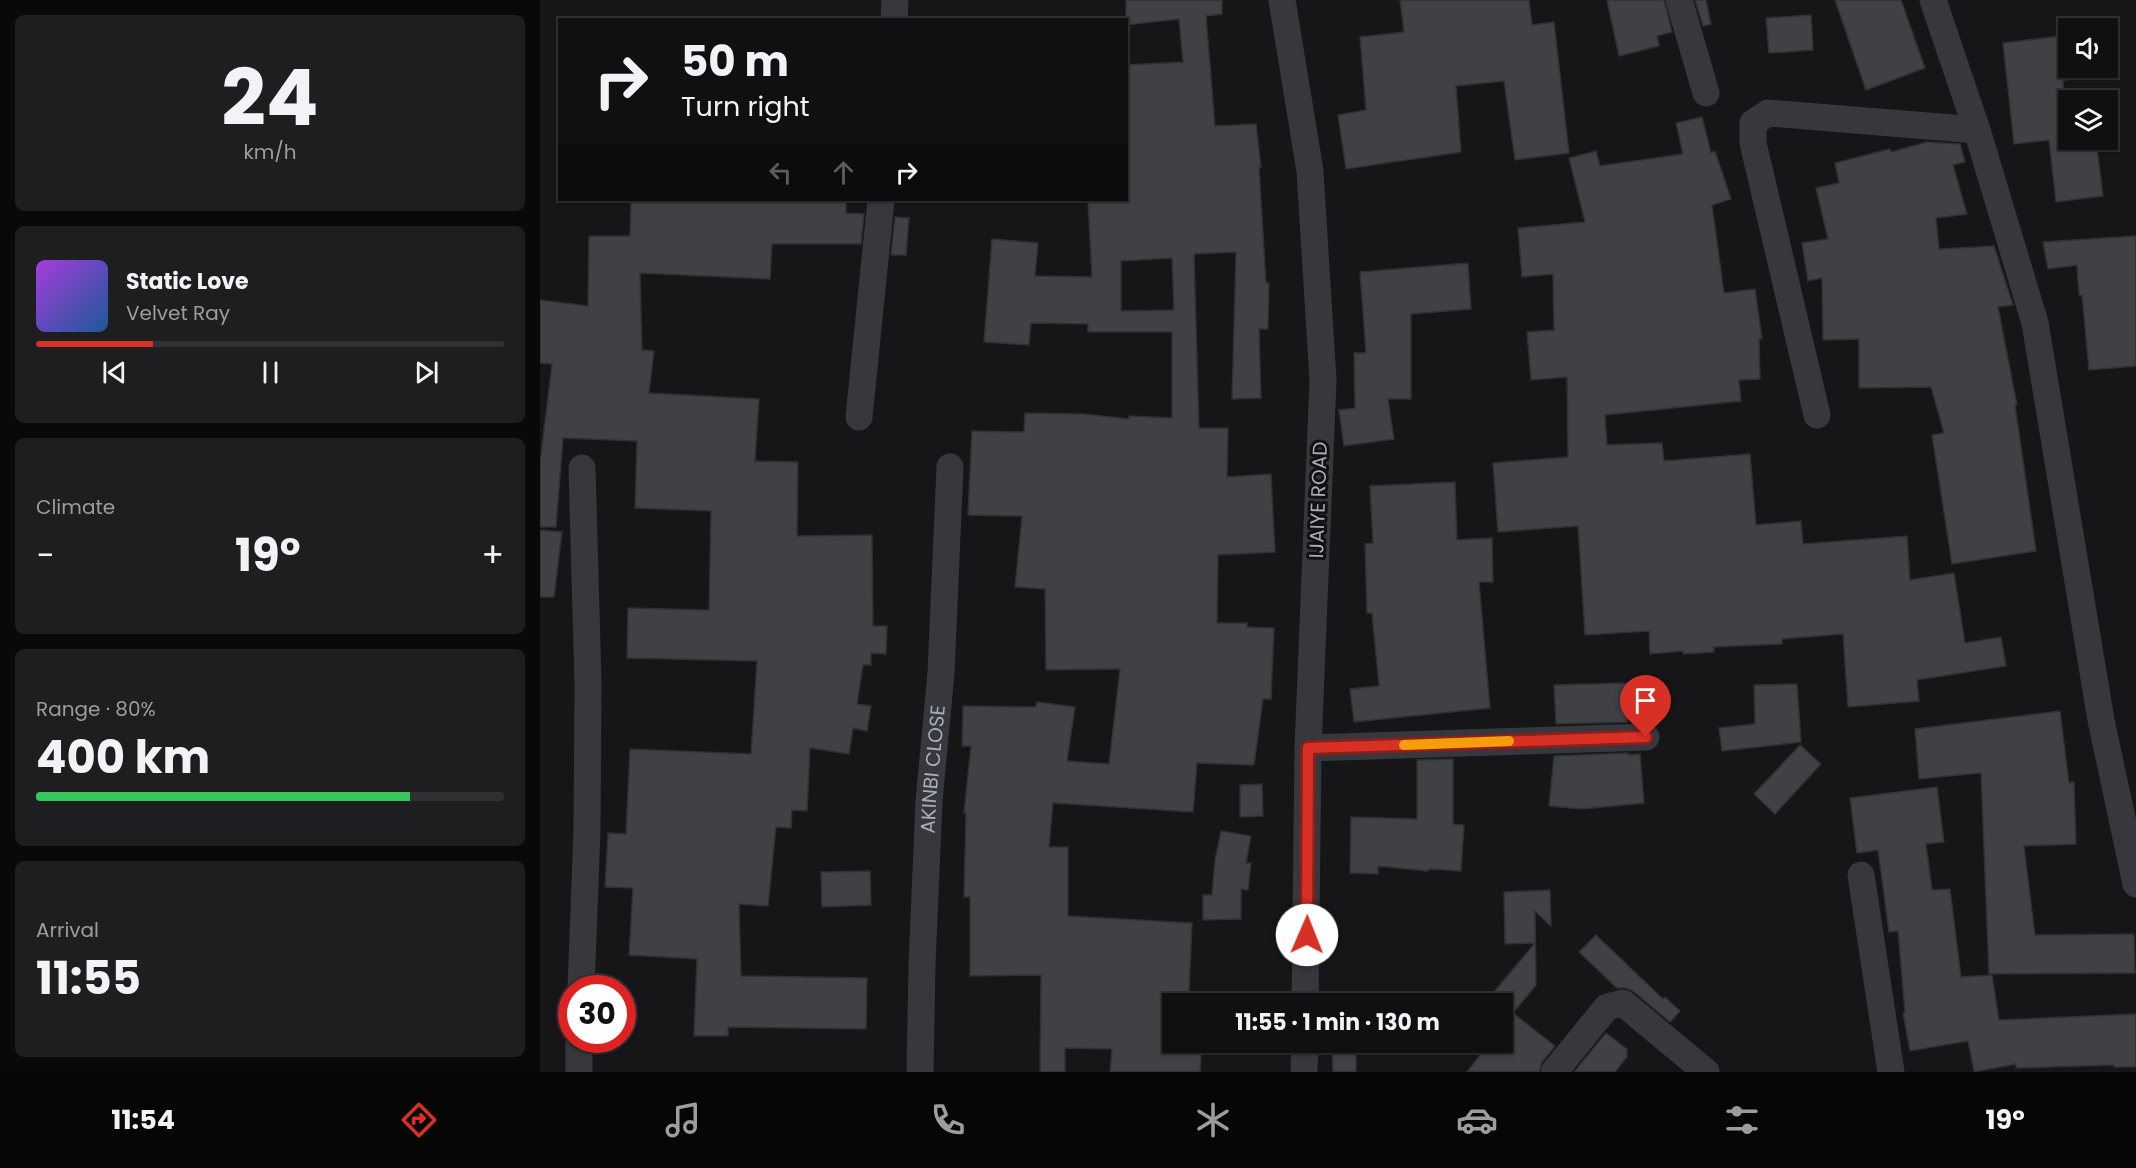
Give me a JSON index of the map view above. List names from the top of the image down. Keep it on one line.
{"streets":{"street":["IJAIYE ROAD","AKINBI CLOSE"]},"page":{"tile":[["24","km/h"],"Climate",["Range · 80%","400 km"],["Arrival","11:55"]],"turn":["50 m","Turn right"],"song":["Static Love","Velvet Ray"],"heat":["−","19°","+"],"limit":"30","trip":"11:55 · 1 min · 130 m","tabs":["11:54","19°"]}}
